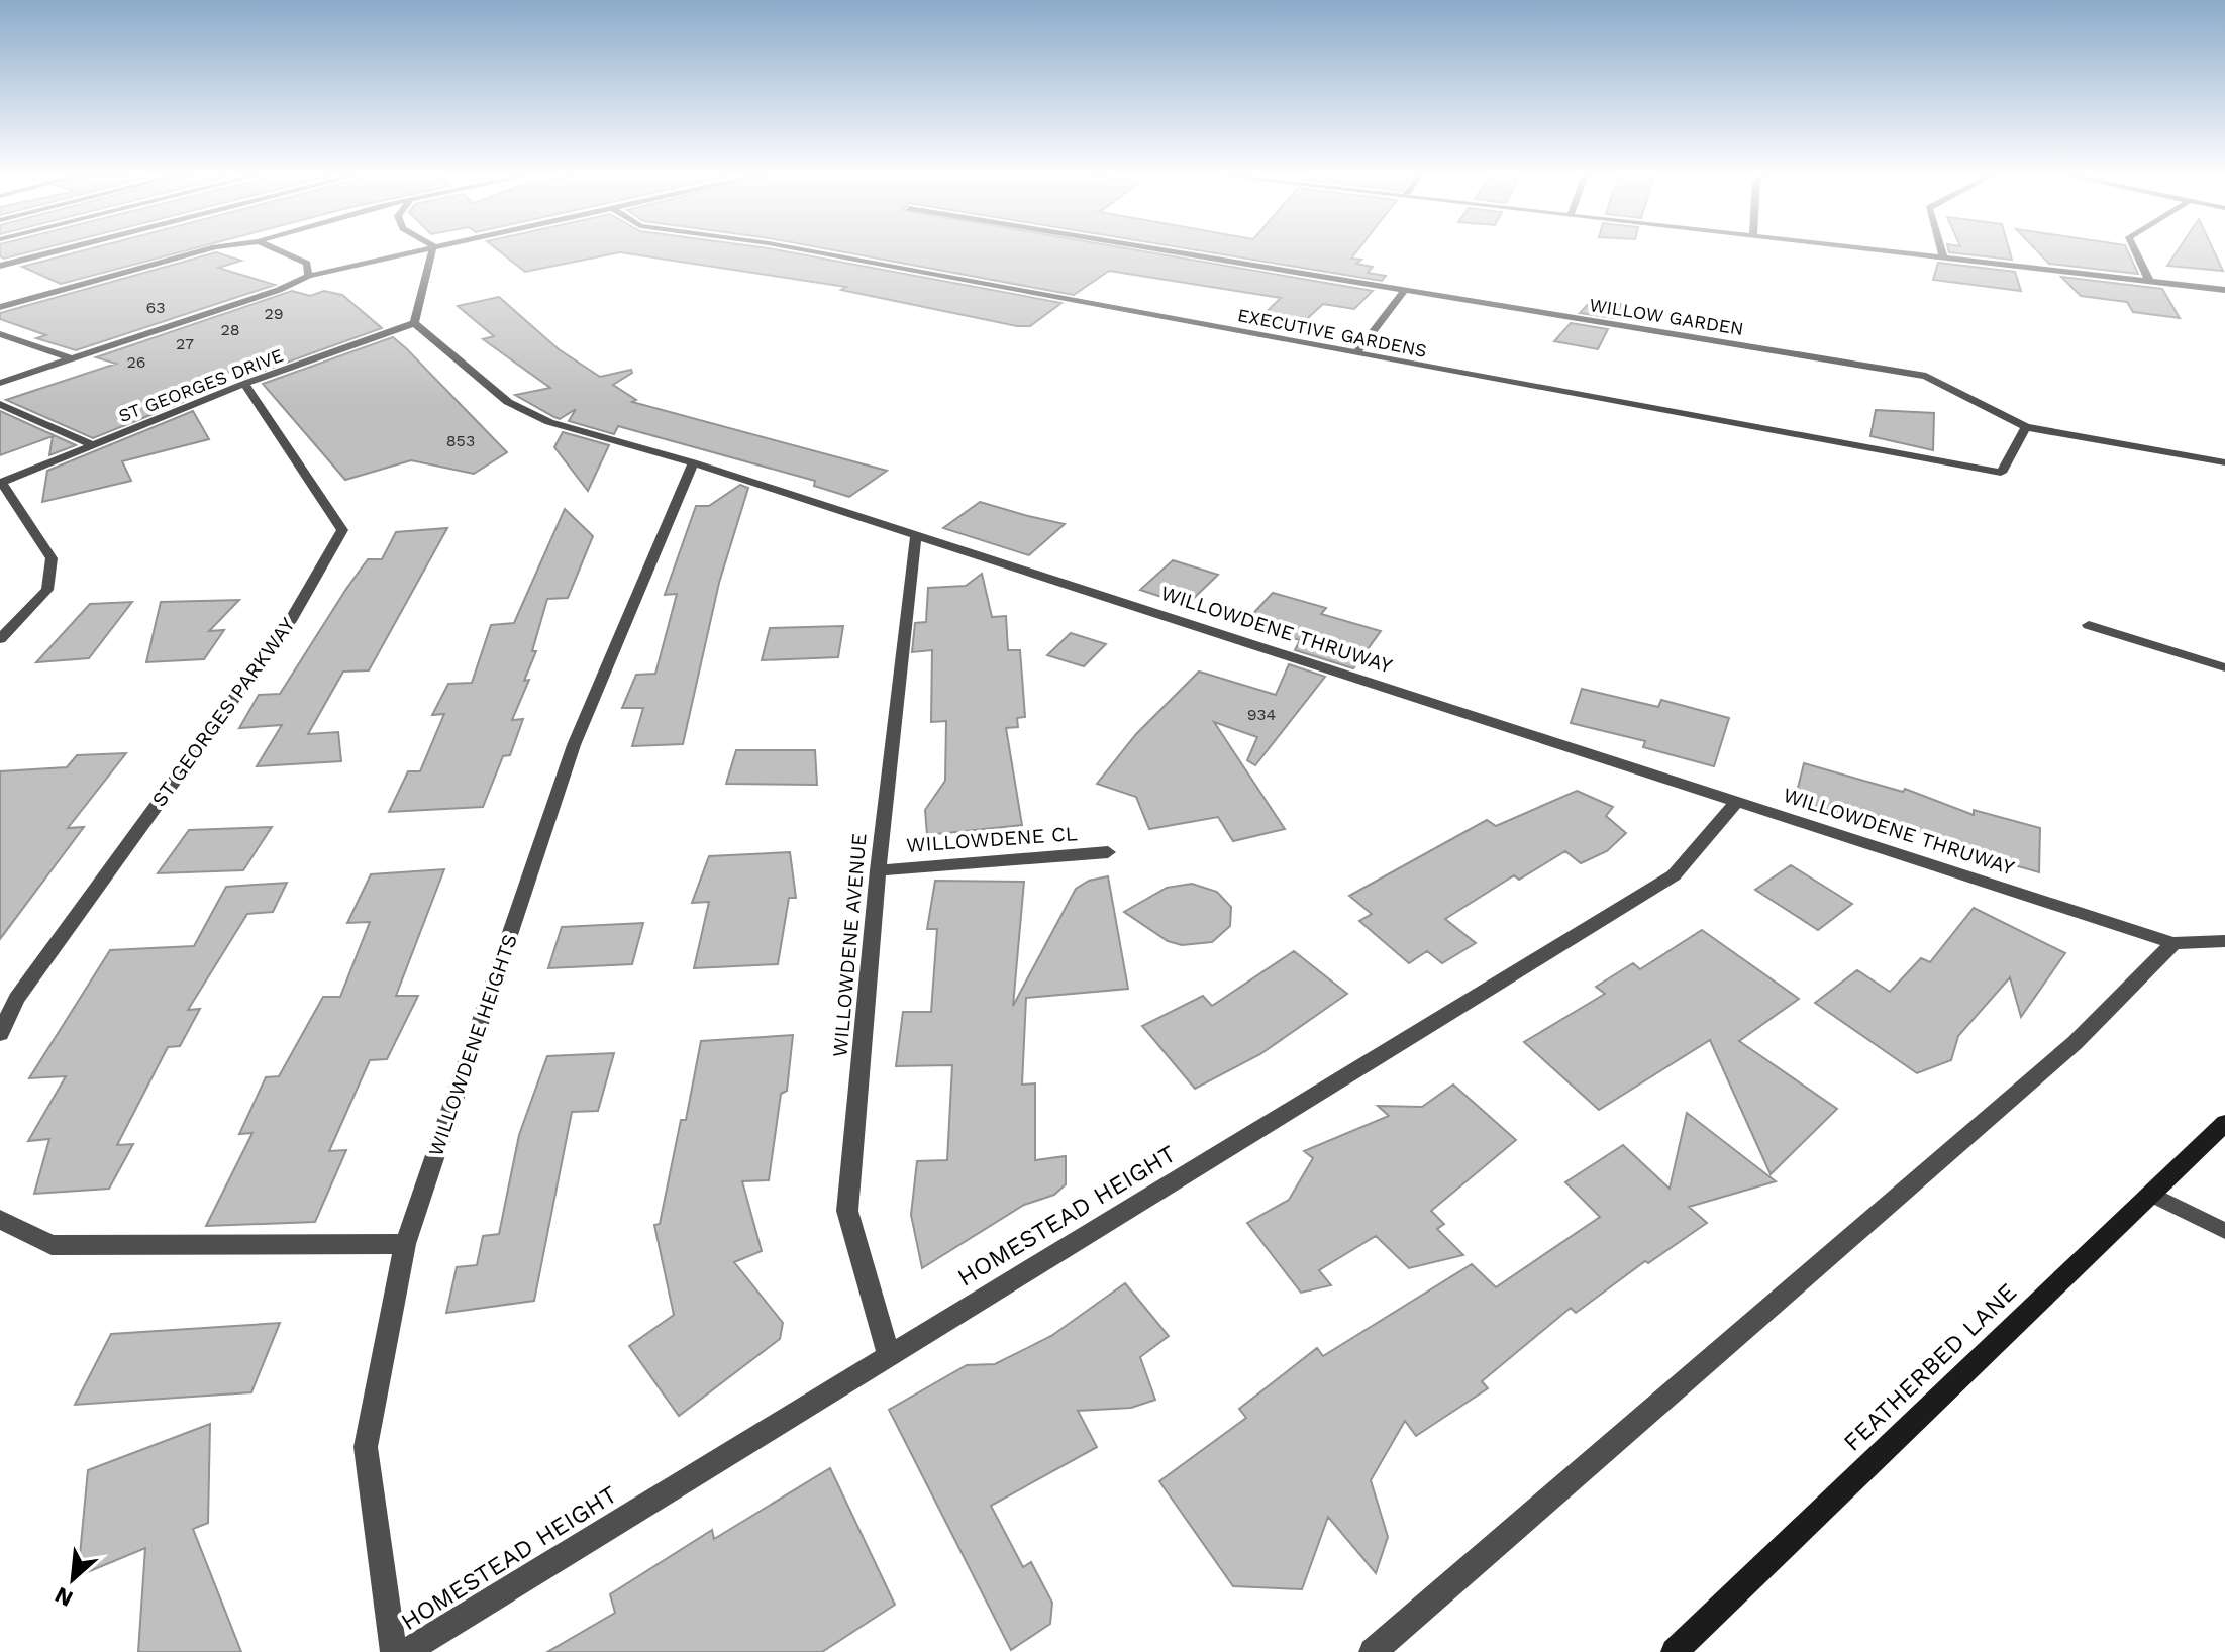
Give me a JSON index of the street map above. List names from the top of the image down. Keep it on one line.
{"streets":{"main road":["FEATHERBED LANE"],"street":["WILLOW GARDEN","EXECUTIVE GARDENS","ST GEORGES DRIVE","WILLOWDENE THRUWAY","ST GEORGES PARKWAY","WILLOWDENE CL","WILLOWDENE AVENUE","WILLOWDENE HEIGHTS","HOMESTEAD HEIGHT"]},"crossings":[["WILLOW GARDEN","EXECUTIVE GARDENS"],["ST GEORGES DRIVE","WILLOWDENE THRUWAY"],["ST GEORGES DRIVE","ST GEORGES PARKWAY"],["WILLOWDENE THRUWAY","WILLOWDENE AVENUE"],["WILLOWDENE THRUWAY","WILLOWDENE HEIGHTS"],["WILLOWDENE THRUWAY","HOMESTEAD HEIGHT"],["WILLOWDENE CL","WILLOWDENE AVENUE"],["WILLOWDENE AVENUE","HOMESTEAD HEIGHT"]],"house_numbers":["63","29","28","27","26","853","934"],"north":"bottom left"}
